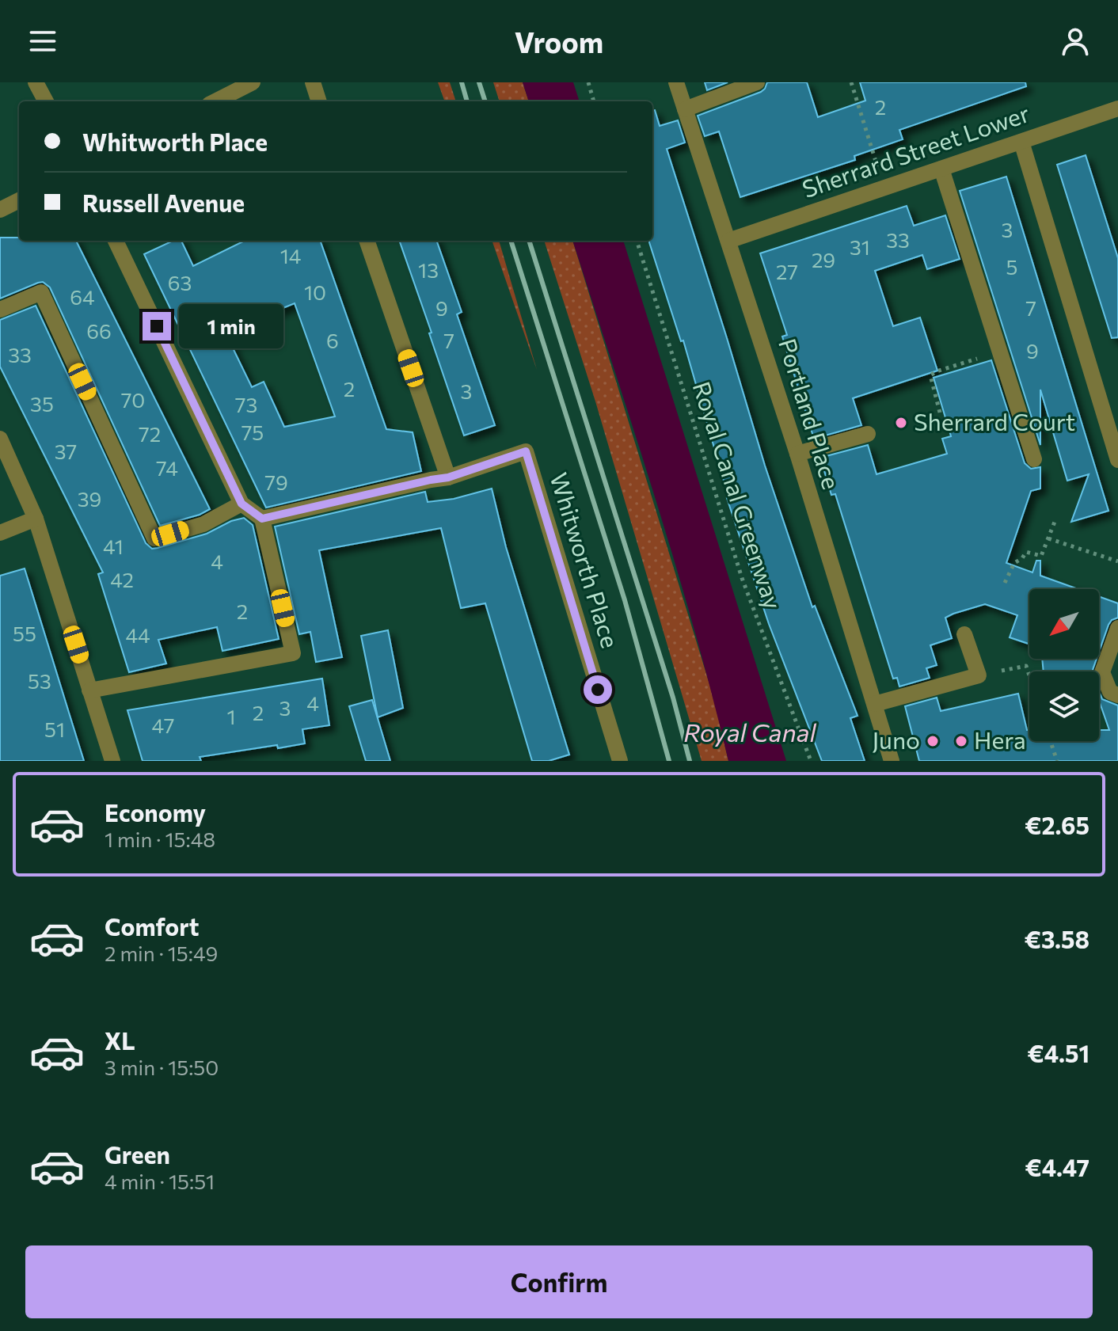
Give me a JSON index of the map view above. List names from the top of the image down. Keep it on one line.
{"streets":{"street":["Sherrard Street Lower","Portland Place","Whitworth Place"],"path":["Royal Canal Greenway"]},"crossings":[["Sherrard Street Lower","Portland Place"]],"water":["Royal Canal"],"places":["Sherrard Court","Juno","Hera"],"house_numbers":["2","3","33","31","14","29","5","13","27","63","10","64","9","7","66","6","7","9","33","2","3","70","35","73","75","72","37","74","79","39","41","4","42","2","55","44","53","4","3","2","1","47","51"],"north":"bottom left","page":{"header":"Vroom","banner":["Whitworth Place","Russell Avenue"],"bubble":"1 min","list":[{"name":"Economy","note":"1 min · 15:48","value":"€2.65"},{"name":"Comfort","note":"2 min · 15:49","value":"€3.58"},{"name":"XL","note":"3 min · 15:50","value":"€4.51"},{"name":"Green","note":"4 min · 15:51","value":"€4.47"}],"buttons":"Confirm"}}
